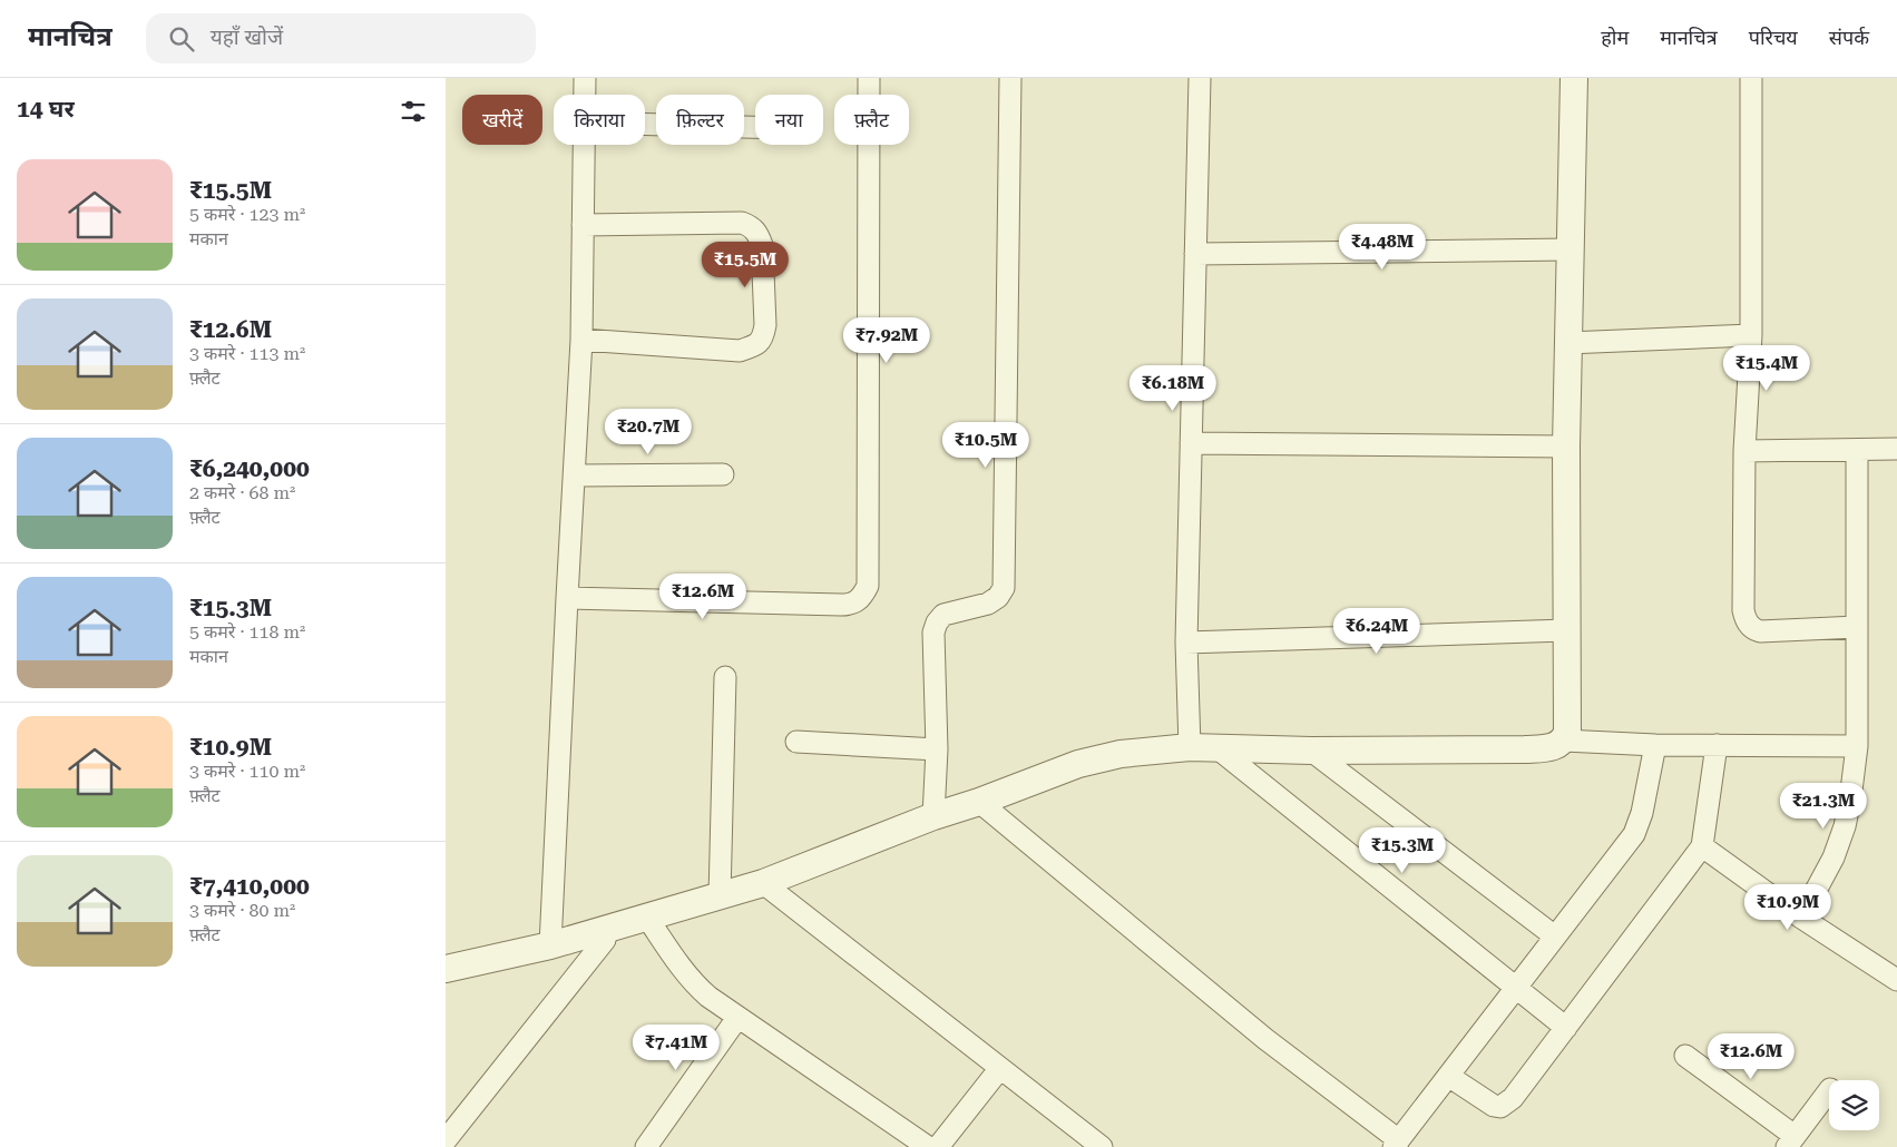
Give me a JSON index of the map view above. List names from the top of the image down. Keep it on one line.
{"page":{"header":"मानचित्र","search":"यहाँ खोजें","nav":["होम","मानचित्र","परिचय","संपर्क"],"heading":"14 घर","chip":["खरीदें","किराया","फ़िल्टर","नया","फ़्लैट"],"list":[{"name":"₹15.5M","note":"5 कमरे · 123 m² · मकान"},{"name":"₹12.6M","note":"3 कमरे · 113 m² · फ़्लैट"},{"name":"₹6,240,000","note":"2 कमरे · 68 m² · फ़्लैट"},{"name":"₹15.3M","note":"5 कमरे · 118 m² · मकान"},{"name":"₹10.9M","note":"3 कमरे · 110 m² · फ़्लैट"},{"name":"₹7,410,000","note":"3 कमरे · 80 m² · फ़्लैट"}],"price":["₹4.48M","₹15.5M","₹7.92M","₹15.4M","₹6.18M","₹20.7M","₹10.5M","₹12.6M","₹6.24M","₹21.3M","₹15.3M","₹10.9M","₹7.41M","₹12.6M"]}}
